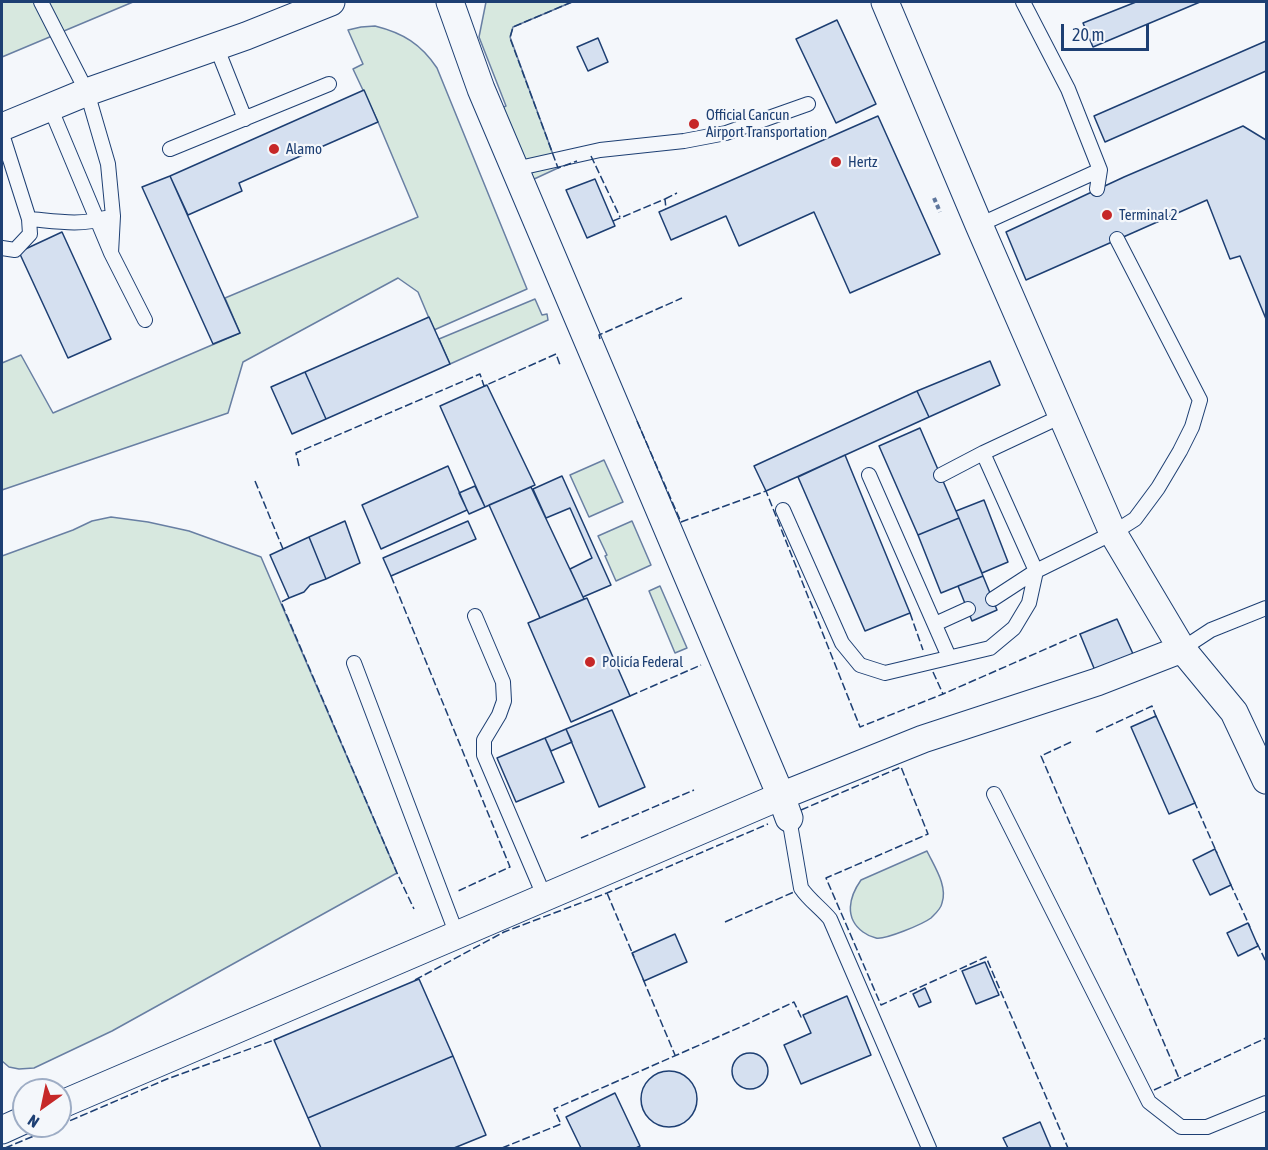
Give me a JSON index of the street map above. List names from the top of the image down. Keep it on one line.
{"places":["Official Cancun Airport Transportation","Alamo","Hertz","Terminal 2","Policía Federal"],"scale_bar":"20 m","north":"bottom left"}
